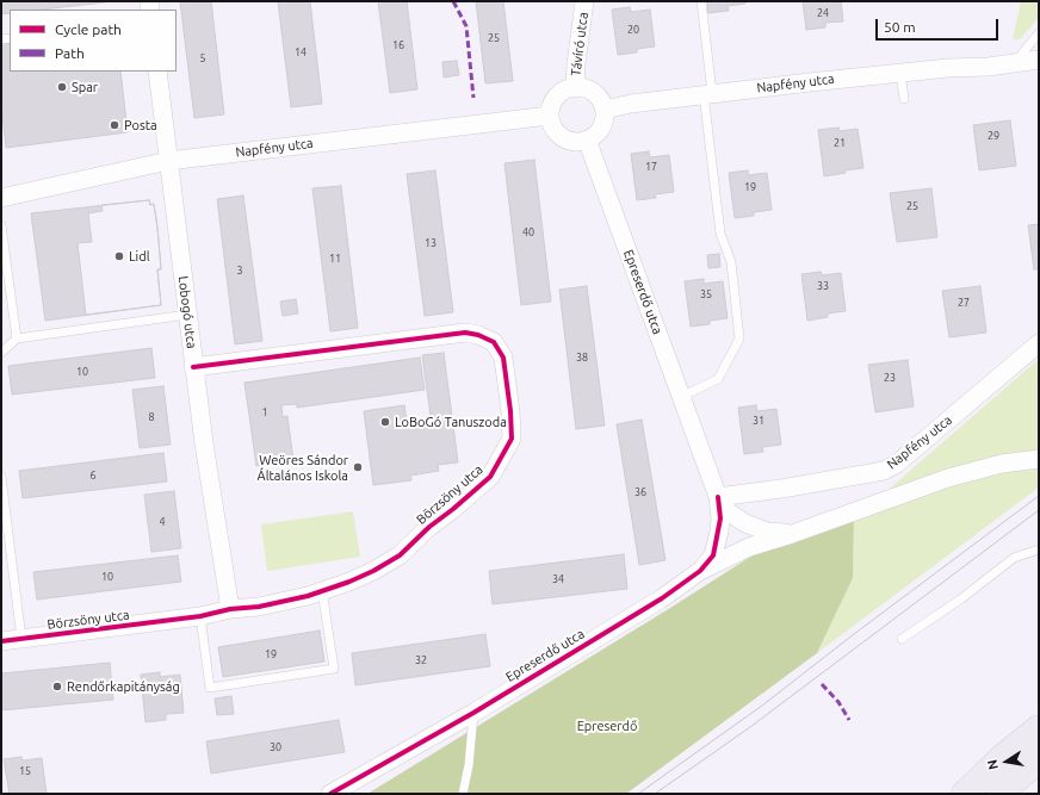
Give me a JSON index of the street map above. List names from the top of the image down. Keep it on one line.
{"streets":{"street":["Távíró utca","Napfény utca","Epreserdő utca","Lobogó utca","Börzsöny utca"]},"crossings":[["Távíró utca","Napfény utca"],["Távíró utca","Epreserdő utca"],["Napfény utca","Epreserdő utca"],["Napfény utca","Lobogó utca"],["Lobogó utca","Börzsöny utca"]],"parks":["Epreserdő"],"places":["Spar","Posta","Lidl","LoBoGó Tanuszoda","Weöres Sándor Általános Iskola","Rendőrkapitányság"],"house_numbers":["24","20","25","16","14","5","29","21","17","19","25","40","13","11","3","33","35","27","38","10","23","1","8","31","6","36","4","10","34","19","32","30","15"],"legend":["Cycle path","Path"],"scale_bar":"50 m","north":"left"}
